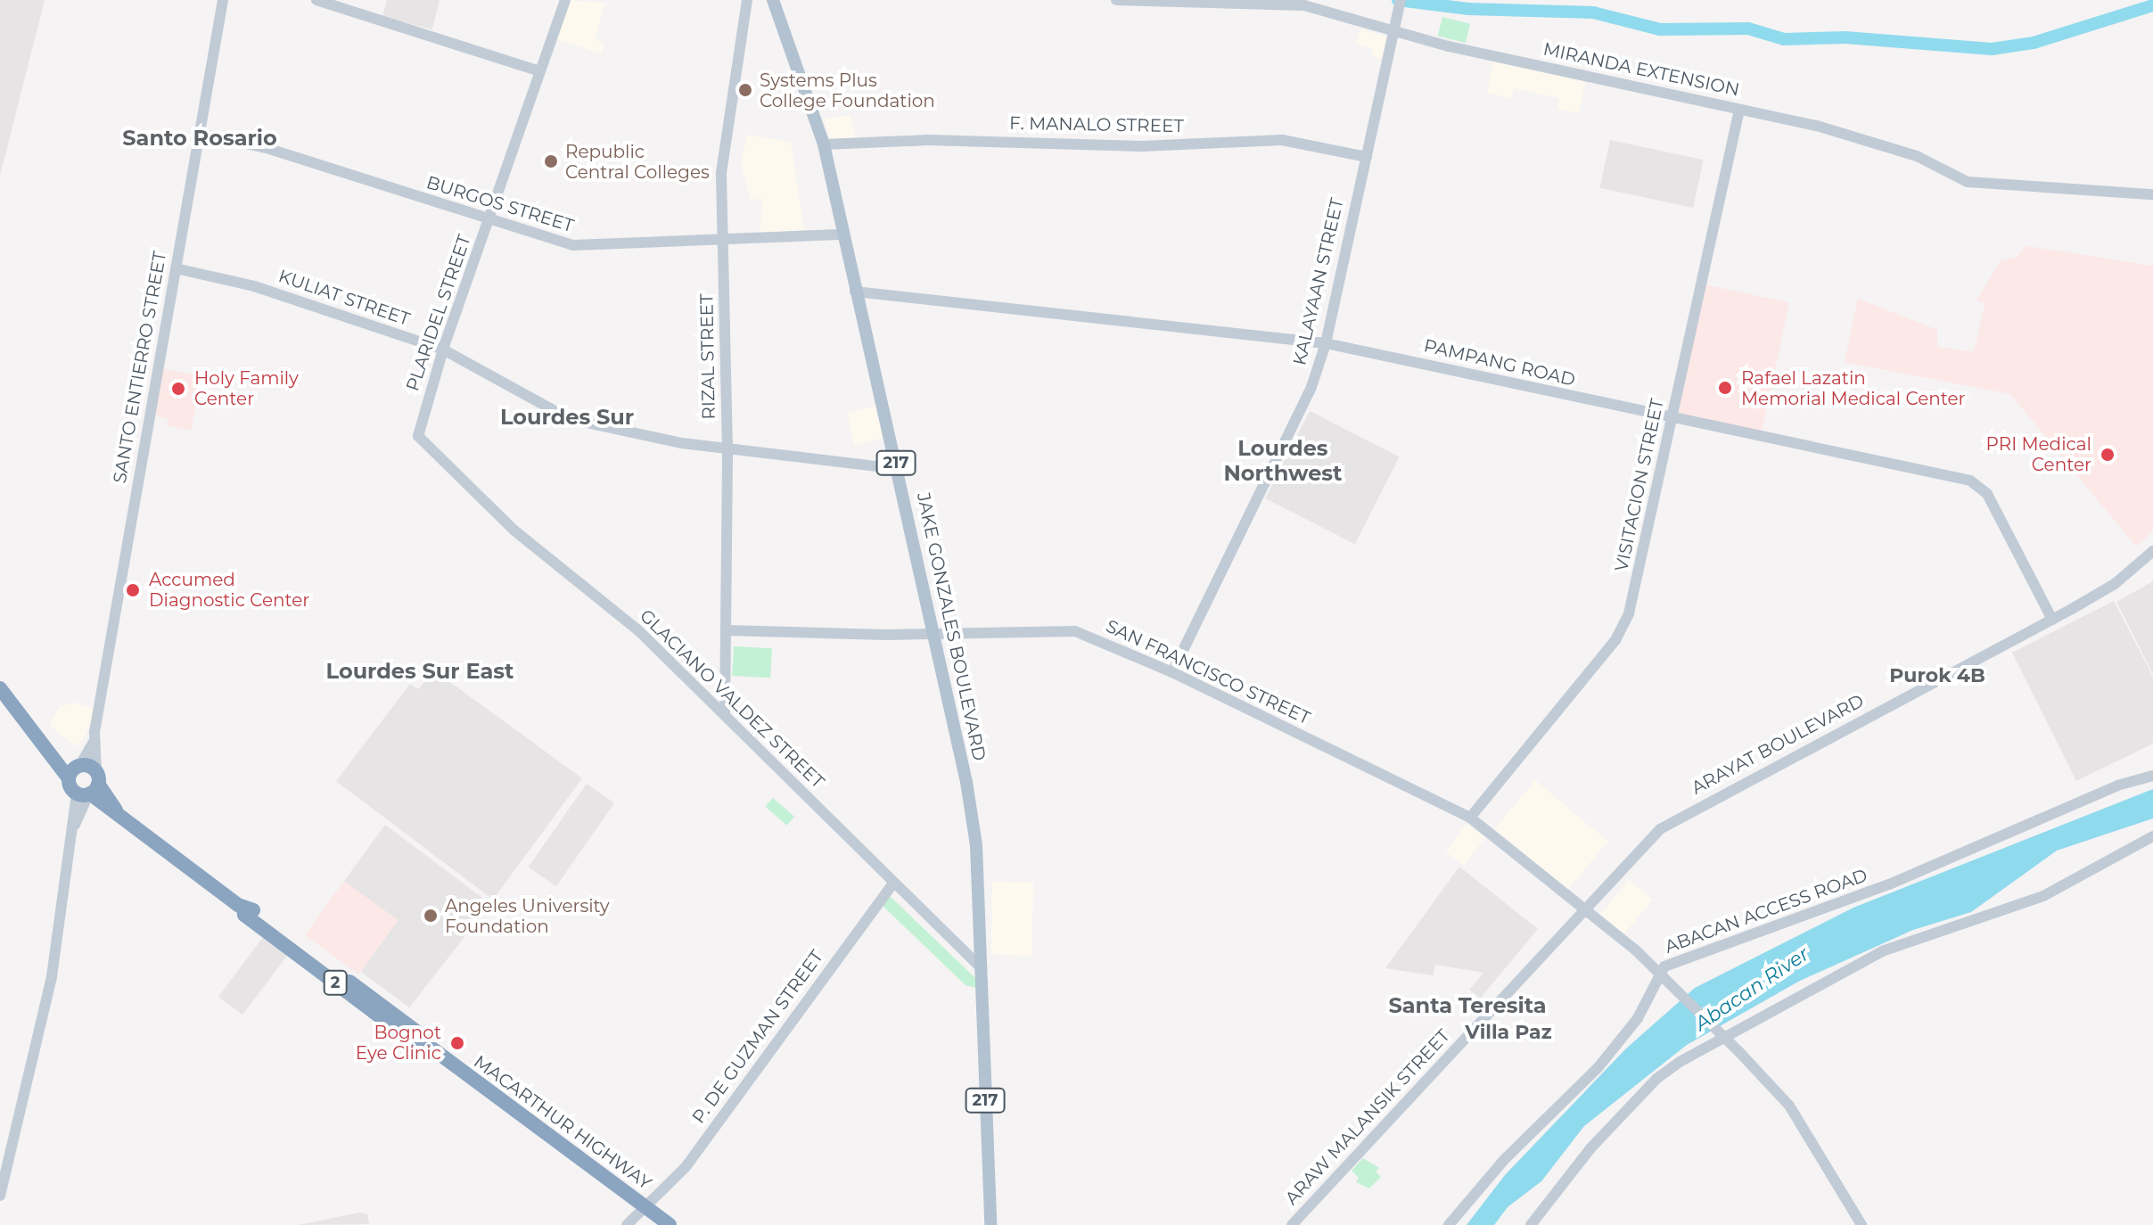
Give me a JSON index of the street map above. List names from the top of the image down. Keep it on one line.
{"streets":{"highway":["2","MACARTHUR HIGHWAY"],"main road":["217","JAKE GONZALES BOULEVARD"],"street":["MIRANDA EXTENSION","F. MANALO STREET","BURGOS STREET","KALAYAAN STREET","KULIAT STREET","PLARIDEL STREET","RIZAL STREET","PAMPANG ROAD","SANTO ENTIERRO STREET","VISITACION STREET","SAN FRANCISCO STREET","GLACIANO VALDEZ STREET","ARAYAT BOULEVARD","ABACAN ACCESS ROAD","P. DE GUZMAN STREET","ARAW MALANSIK STREET"]},"crossings":[["MIRANDA EXTENSION","KALAYAAN STREET"],["MIRANDA EXTENSION","VISITACION STREET"],["F. MANALO STREET","KALAYAAN STREET"],["F. MANALO STREET","JAKE GONZALES BOULEVARD"],["BURGOS STREET","PLARIDEL STREET"],["BURGOS STREET","RIZAL STREET"],["BURGOS STREET","SANTO ENTIERRO STREET"],["BURGOS STREET","JAKE GONZALES BOULEVARD"],["KALAYAAN STREET","PAMPANG ROAD"],["KALAYAAN STREET","SAN FRANCISCO STREET"],["KULIAT STREET","PLARIDEL STREET"],["KULIAT STREET","RIZAL STREET"],["KULIAT STREET","SANTO ENTIERRO STREET"],["KULIAT STREET","JAKE GONZALES BOULEVARD"],["PLARIDEL STREET","GLACIANO VALDEZ STREET"],["RIZAL STREET","SAN FRANCISCO STREET"],["RIZAL STREET","GLACIANO VALDEZ STREET"],["PAMPANG ROAD","VISITACION STREET"],["PAMPANG ROAD","JAKE GONZALES BOULEVARD"],["PAMPANG ROAD","ARAYAT BOULEVARD"],["SANTO ENTIERRO STREET","2"],["SANTO ENTIERRO STREET","MACARTHUR HIGHWAY"],["VISITACION STREET","SAN FRANCISCO STREET"],["JAKE GONZALES BOULEVARD","SAN FRANCISCO STREET"],["JAKE GONZALES BOULEVARD","GLACIANO VALDEZ STREET"],["SAN FRANCISCO STREET","ARAYAT BOULEVARD"],["SAN FRANCISCO STREET","ARAW MALANSIK STREET"],["GLACIANO VALDEZ STREET","P. DE GUZMAN STREET"],["ARAYAT BOULEVARD","ARAW MALANSIK STREET"],["2","MACARTHUR HIGHWAY"],["P. DE GUZMAN STREET","MACARTHUR HIGHWAY"]],"districts":["Santo Rosario","Lourdes Sur","Lourdes Northwest","Lourdes Sur East","Purok 4B","Santa Teresita","Villa Paz"],"water":["Abacan River"],"places":["Systems Plus College Foundation","Republic Central Colleges","Rafael Lazatin Memorial Medical Center","Holy Family Center","PRI Medical Center","Accumed Diagnostic Center","Angeles University Foundation","Bognot Eye Clinic"]}
